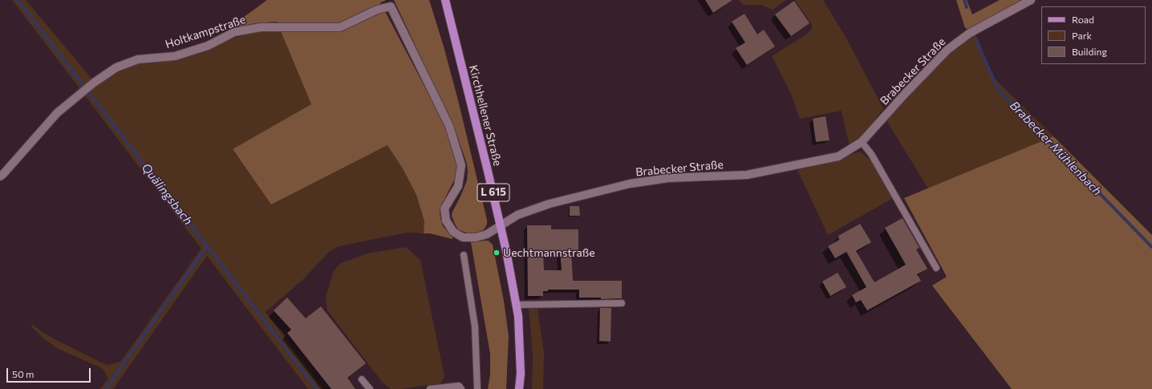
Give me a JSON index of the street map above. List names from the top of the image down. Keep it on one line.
{"streets":{"main road":["Kirchhellener Straße","L 615"],"street":["Holtkampstraße","Brabecker Straße"]},"crossings":[["Holtkampstraße","Brabecker Straße"],["Holtkampstraße","Kirchhellener Straße"],["Brabecker Straße","Kirchhellener Straße"]],"water":["Brabecker Mühlenbach","Quälingsbach"],"places":["Uechtmannstraße"],"legend":["Road","Park","Building"],"scale_bar":"50 m"}
